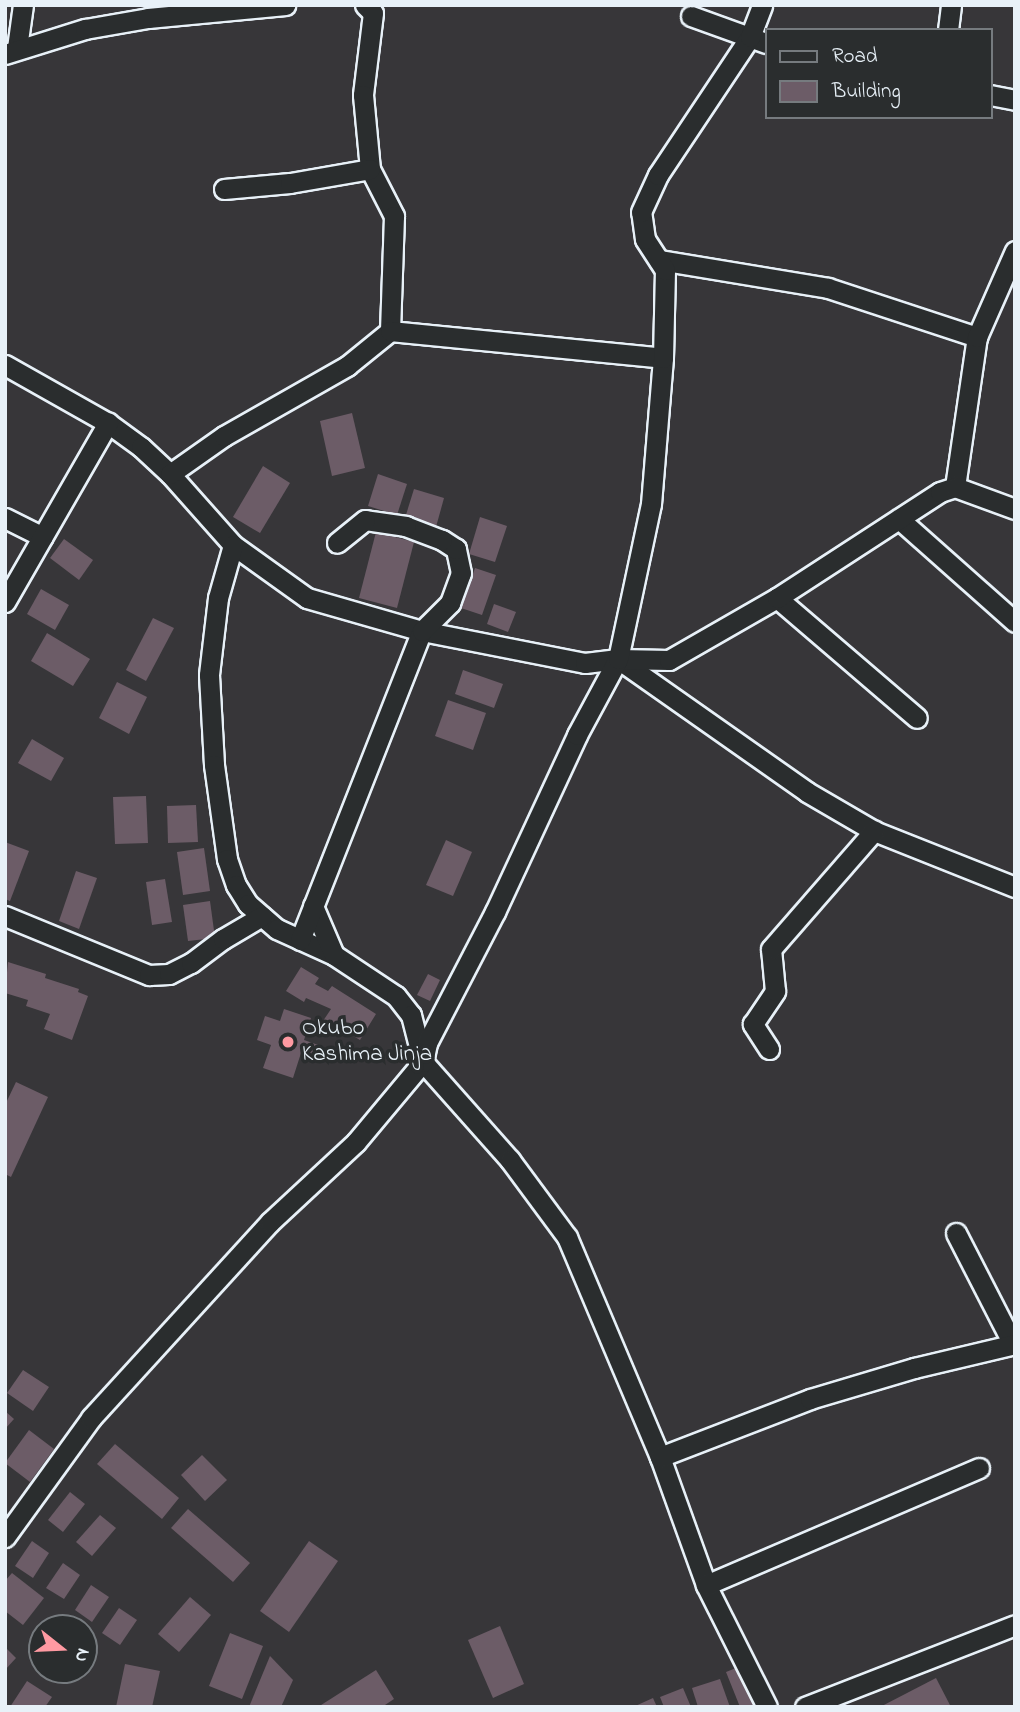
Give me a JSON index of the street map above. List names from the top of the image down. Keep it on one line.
{"places":["Okubo Kashima Jinja"],"legend":["Road","Building"],"north":"right"}
